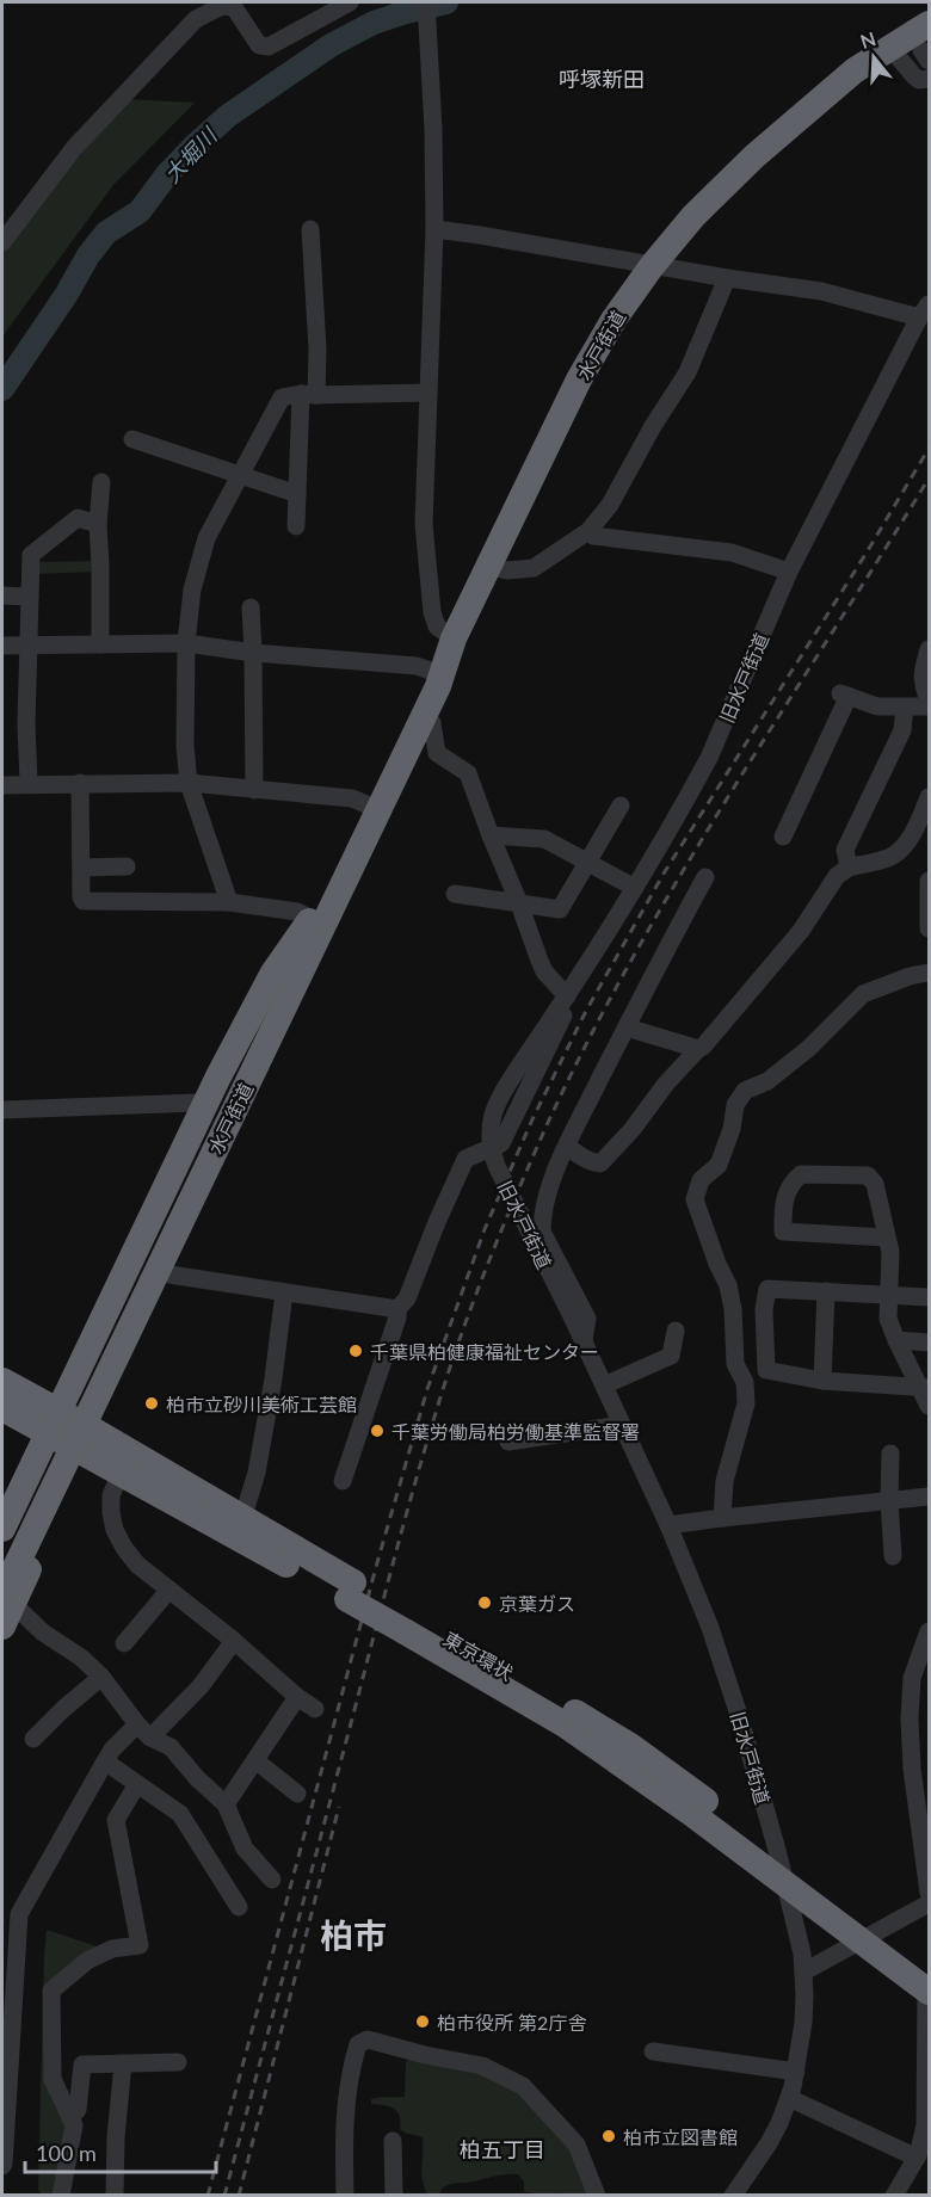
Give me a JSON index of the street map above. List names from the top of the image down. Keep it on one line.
{"streets":{"highway":["水戸街道","東京環状"],"street":["旧水戸街道"]},"crossings":[["旧水戸街道","東京環状"]],"districts":["呼塚新田","柏市","柏五丁目"],"water":["大堀川"],"places":["千葉県柏健康福祉センター","柏市立砂川美術工芸館","千葉労働局柏労働基準監督署","京葉ガス","柏市役所 第2庁舎","柏市立図書館"],"scale_bar":"100 m","north":"top"}
